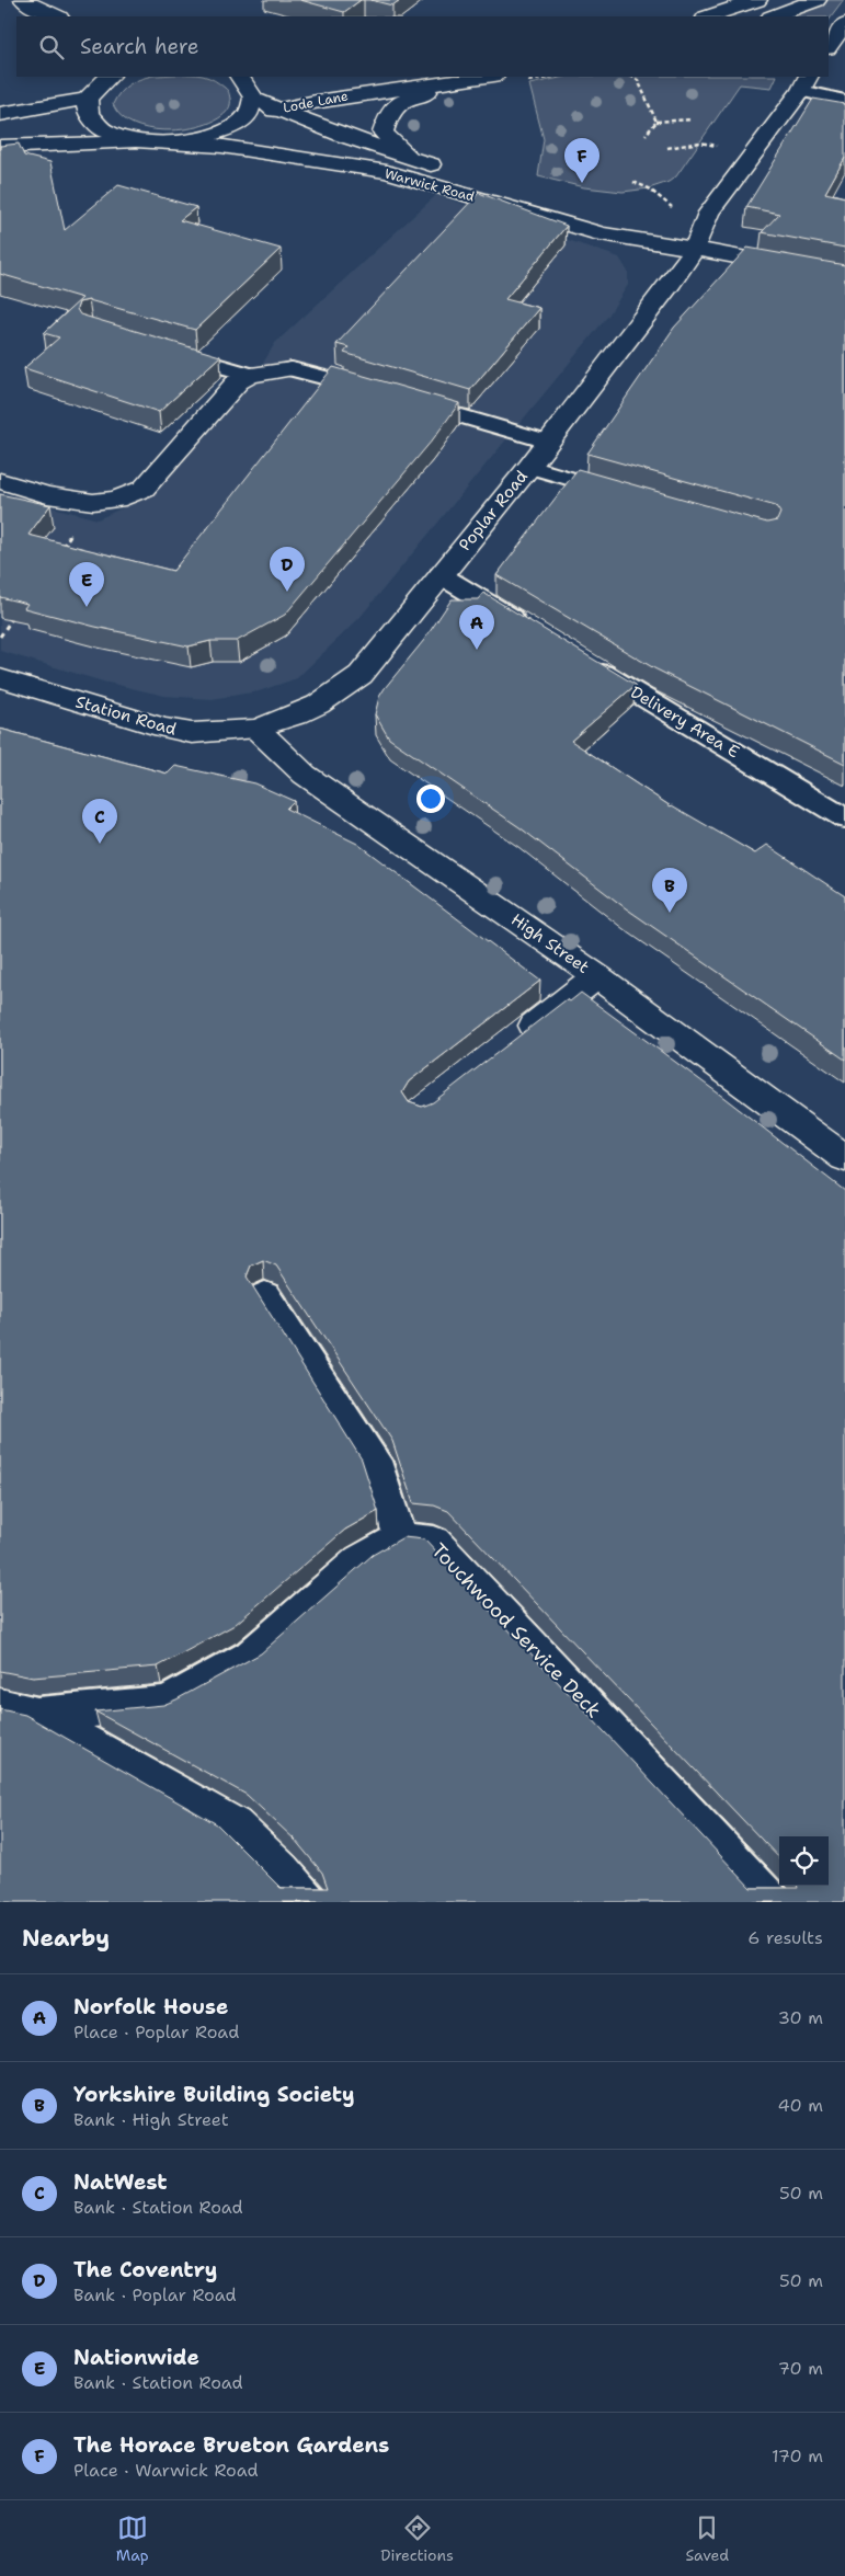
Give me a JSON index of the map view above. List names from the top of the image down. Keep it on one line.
{"streets":{"main road":["Lode Lane","Warwick Road","Poplar Road","Station Road","High Street"],"lane":["Delivery Area E","Touchwood Service Deck"]},"crossings":[["Lode Lane","Warwick Road"],["Warwick Road","Poplar Road"],["Poplar Road","Station Road"],["Poplar Road","High Street"],["Station Road","High Street"]],"page":{"search":"Search here","pins":["F","D","E","A","C","B"],"heading":["Nearby","6 results"],"list":[{"mark":"A","name":"Norfolk House","note":"Place · Poplar Road","value":"30 m"},{"mark":"B","name":"Yorkshire Building Society","note":"Bank · High Street","value":"40 m"},{"mark":"C","name":"NatWest","note":"Bank · Station Road","value":"50 m"},{"mark":"D","name":"The Coventry","note":"Bank · Poplar Road","value":"50 m"},{"mark":"E","name":"Nationwide","note":"Bank · Station Road","value":"70 m"},{"mark":"F","name":"The Horace Brueton Gardens","note":"Place · Warwick Road","value":"170 m"}],"nav":["Map","Directions","Saved"]}}
